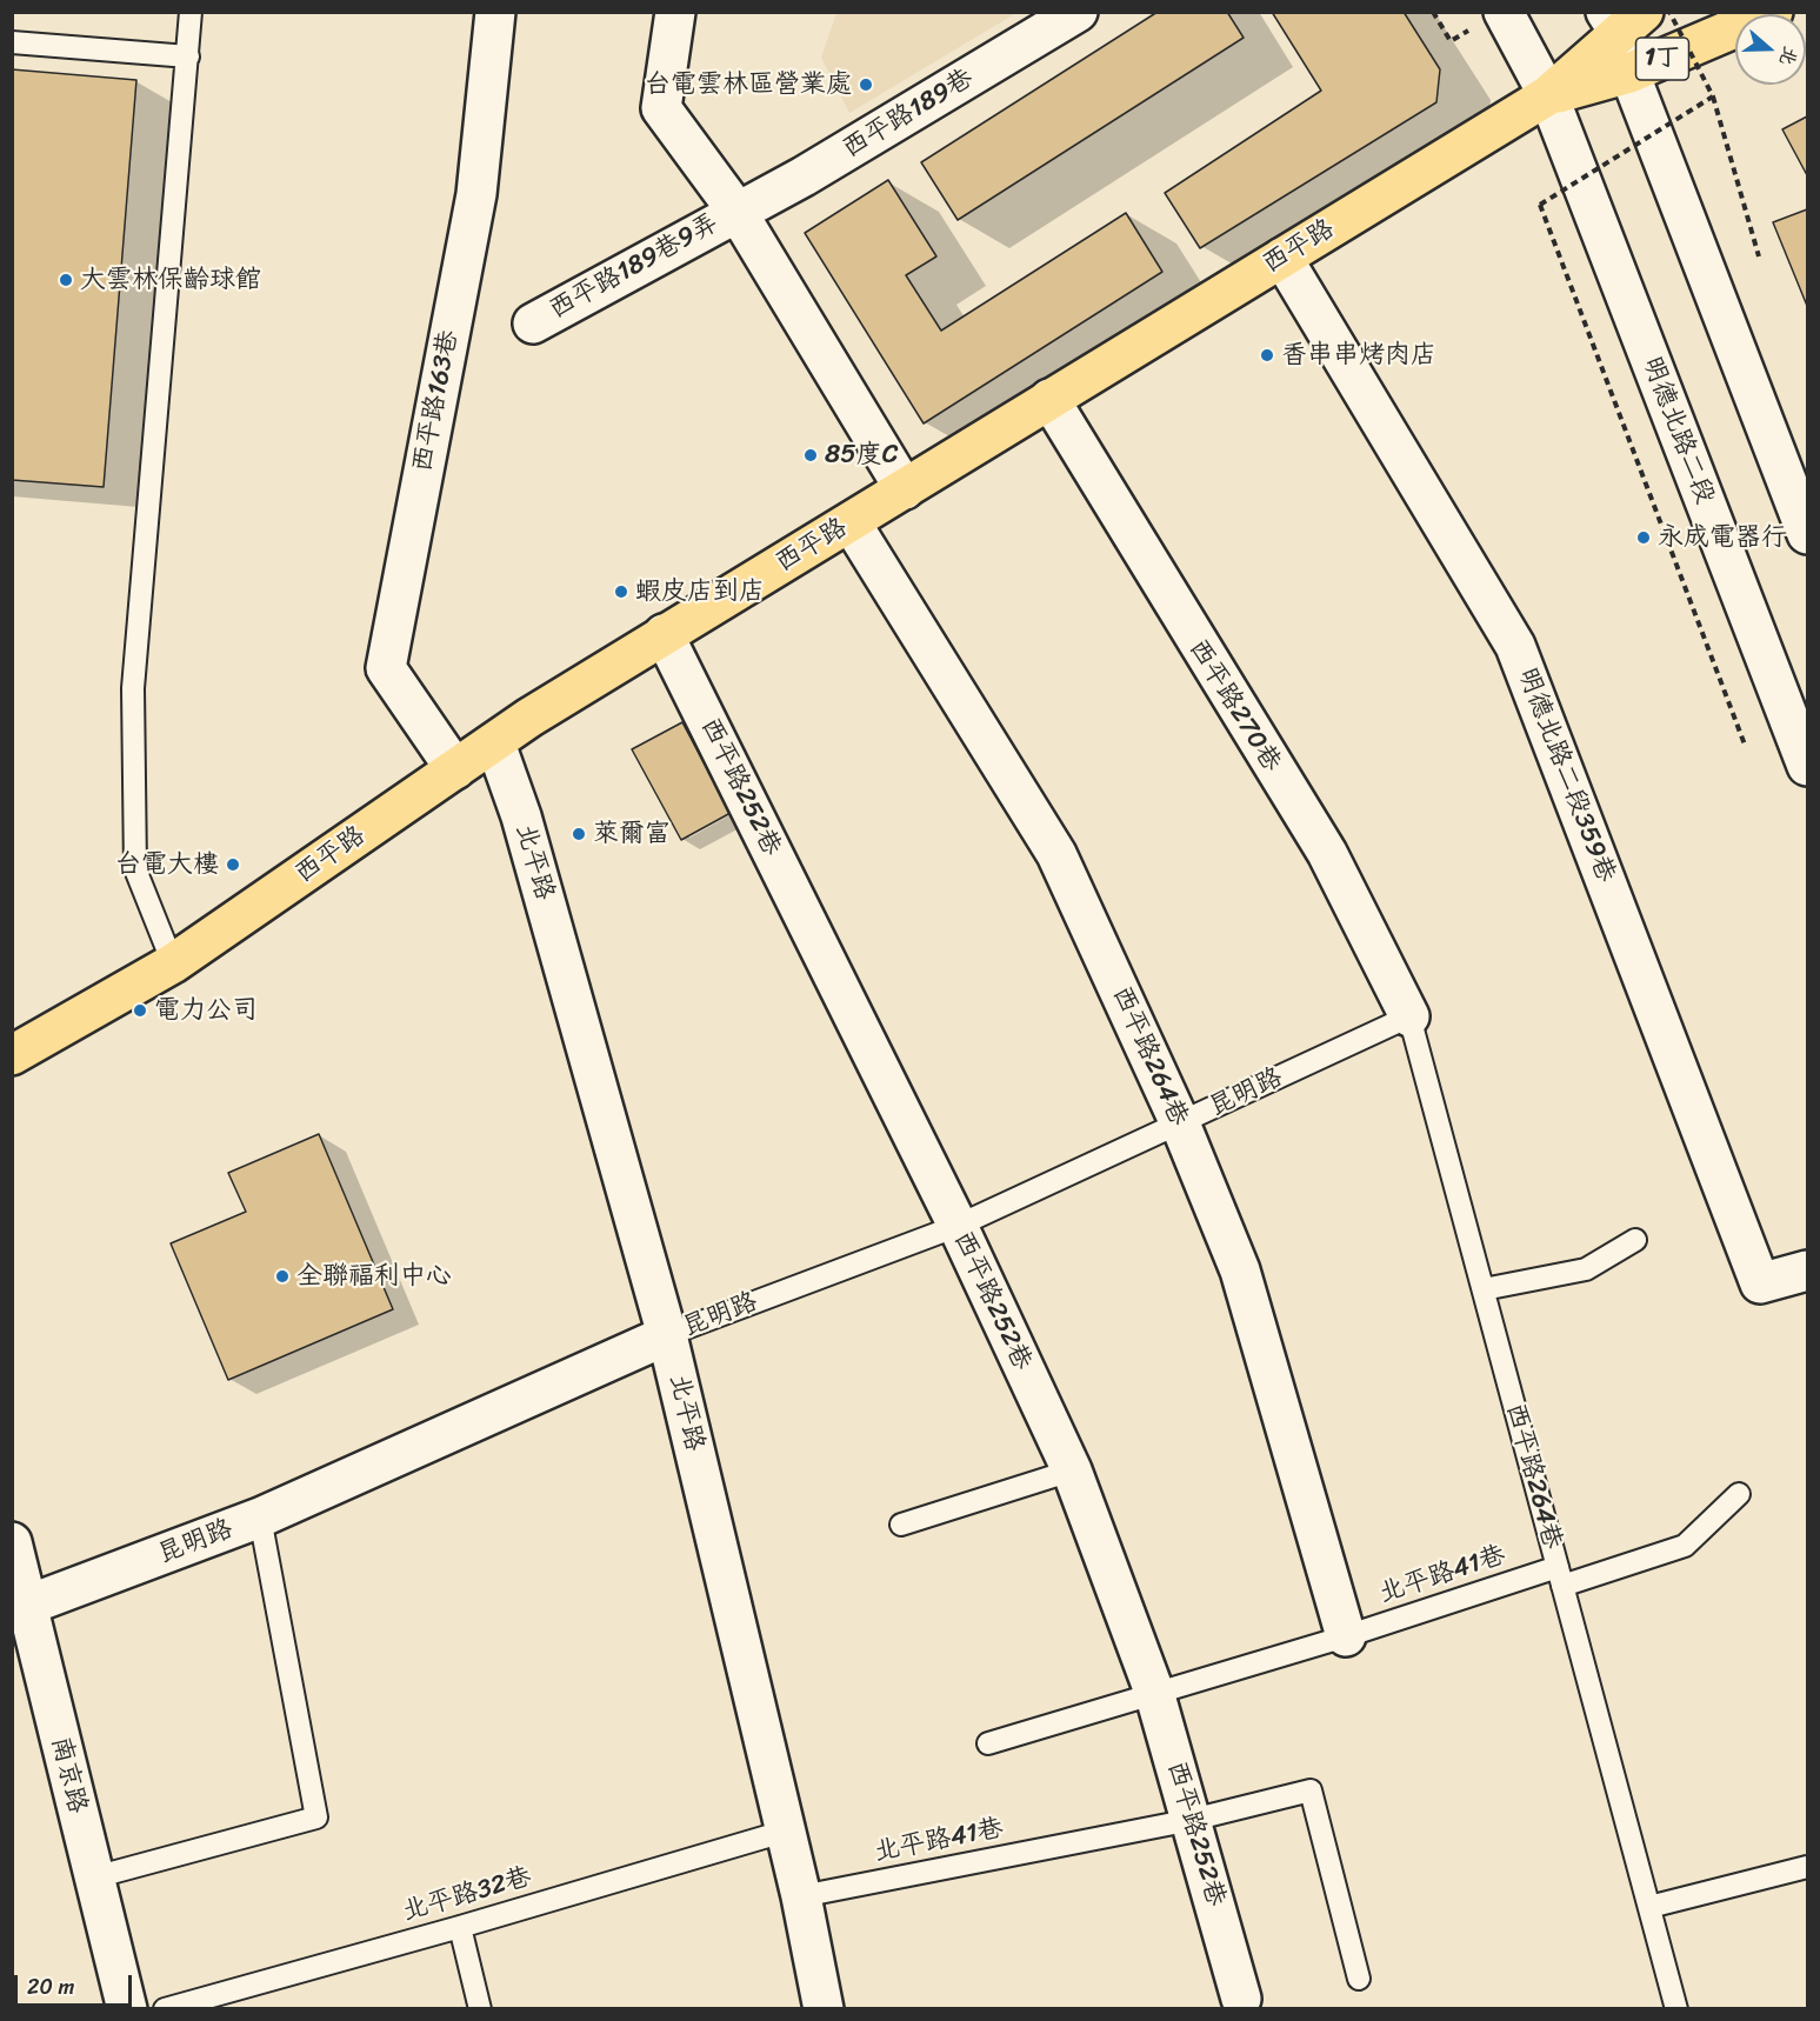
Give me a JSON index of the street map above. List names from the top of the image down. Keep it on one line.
{"streets":{"main road":["1丁","西平路"],"street":["西平路189巷","西平路189巷9弄","西平路163巷","明德北路二段","西平路270巷","明德北路二段359巷","西平路252巷","北平路","西平路264巷","昆明路","南京路"],"lane":["北平路41巷","北平路32巷"]},"crossings":[["西平路189巷","西平路189巷9弄"],["西平路","西平路163巷"],["西平路","明德北路二段"],["西平路","西平路270巷"],["西平路","明德北路二段359巷"],["西平路","西平路252巷"],["西平路","北平路"],["西平路","西平路264巷"],["西平路270巷","西平路264巷"],["西平路270巷","昆明路"],["西平路252巷","昆明路"],["西平路252巷","北平路41巷"],["北平路","昆明路"],["北平路","北平路41巷"],["北平路","北平路32巷"],["西平路264巷","昆明路"],["西平路264巷","北平路41巷"],["昆明路","南京路"]],"places":["台電雲林區營業處","大雲林保齡球館","香串串烤肉店","85度C","永成電器行","蝦皮店到店","萊爾富","台電大樓","電力公司","全聯福利中心"],"scale_bar":"20 m","north":"right"}
